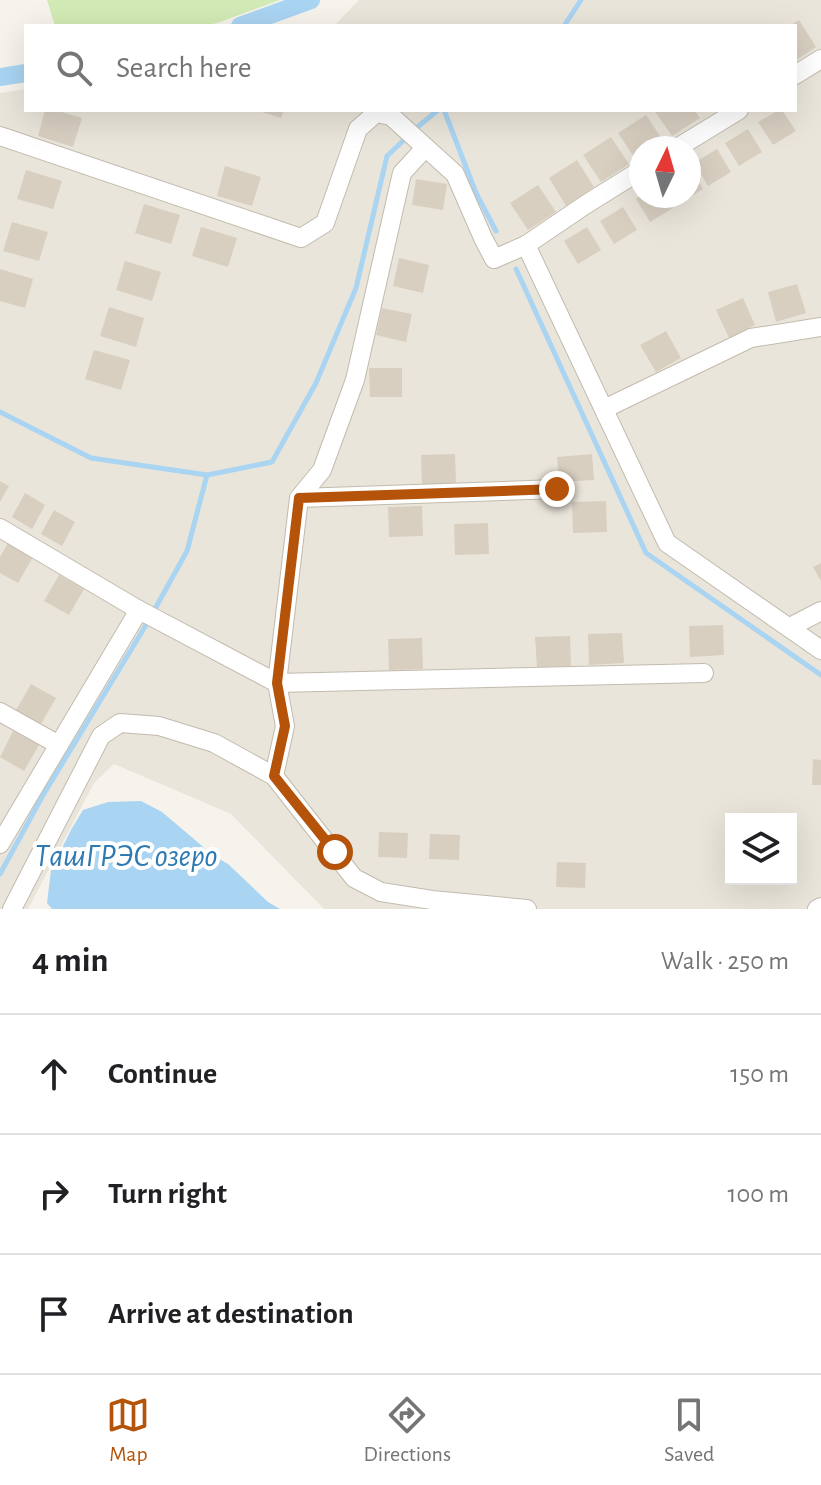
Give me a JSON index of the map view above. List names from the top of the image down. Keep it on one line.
{"water":["ТашГРЭС озеро"],"north":"top","page":{"search":"Search here","heading":["4 min","Walk · 250 m"],"list":[["Continue","150 m"],["Turn right","100 m"],"Arrive at destination"],"nav":["Map","Directions","Saved"]}}
